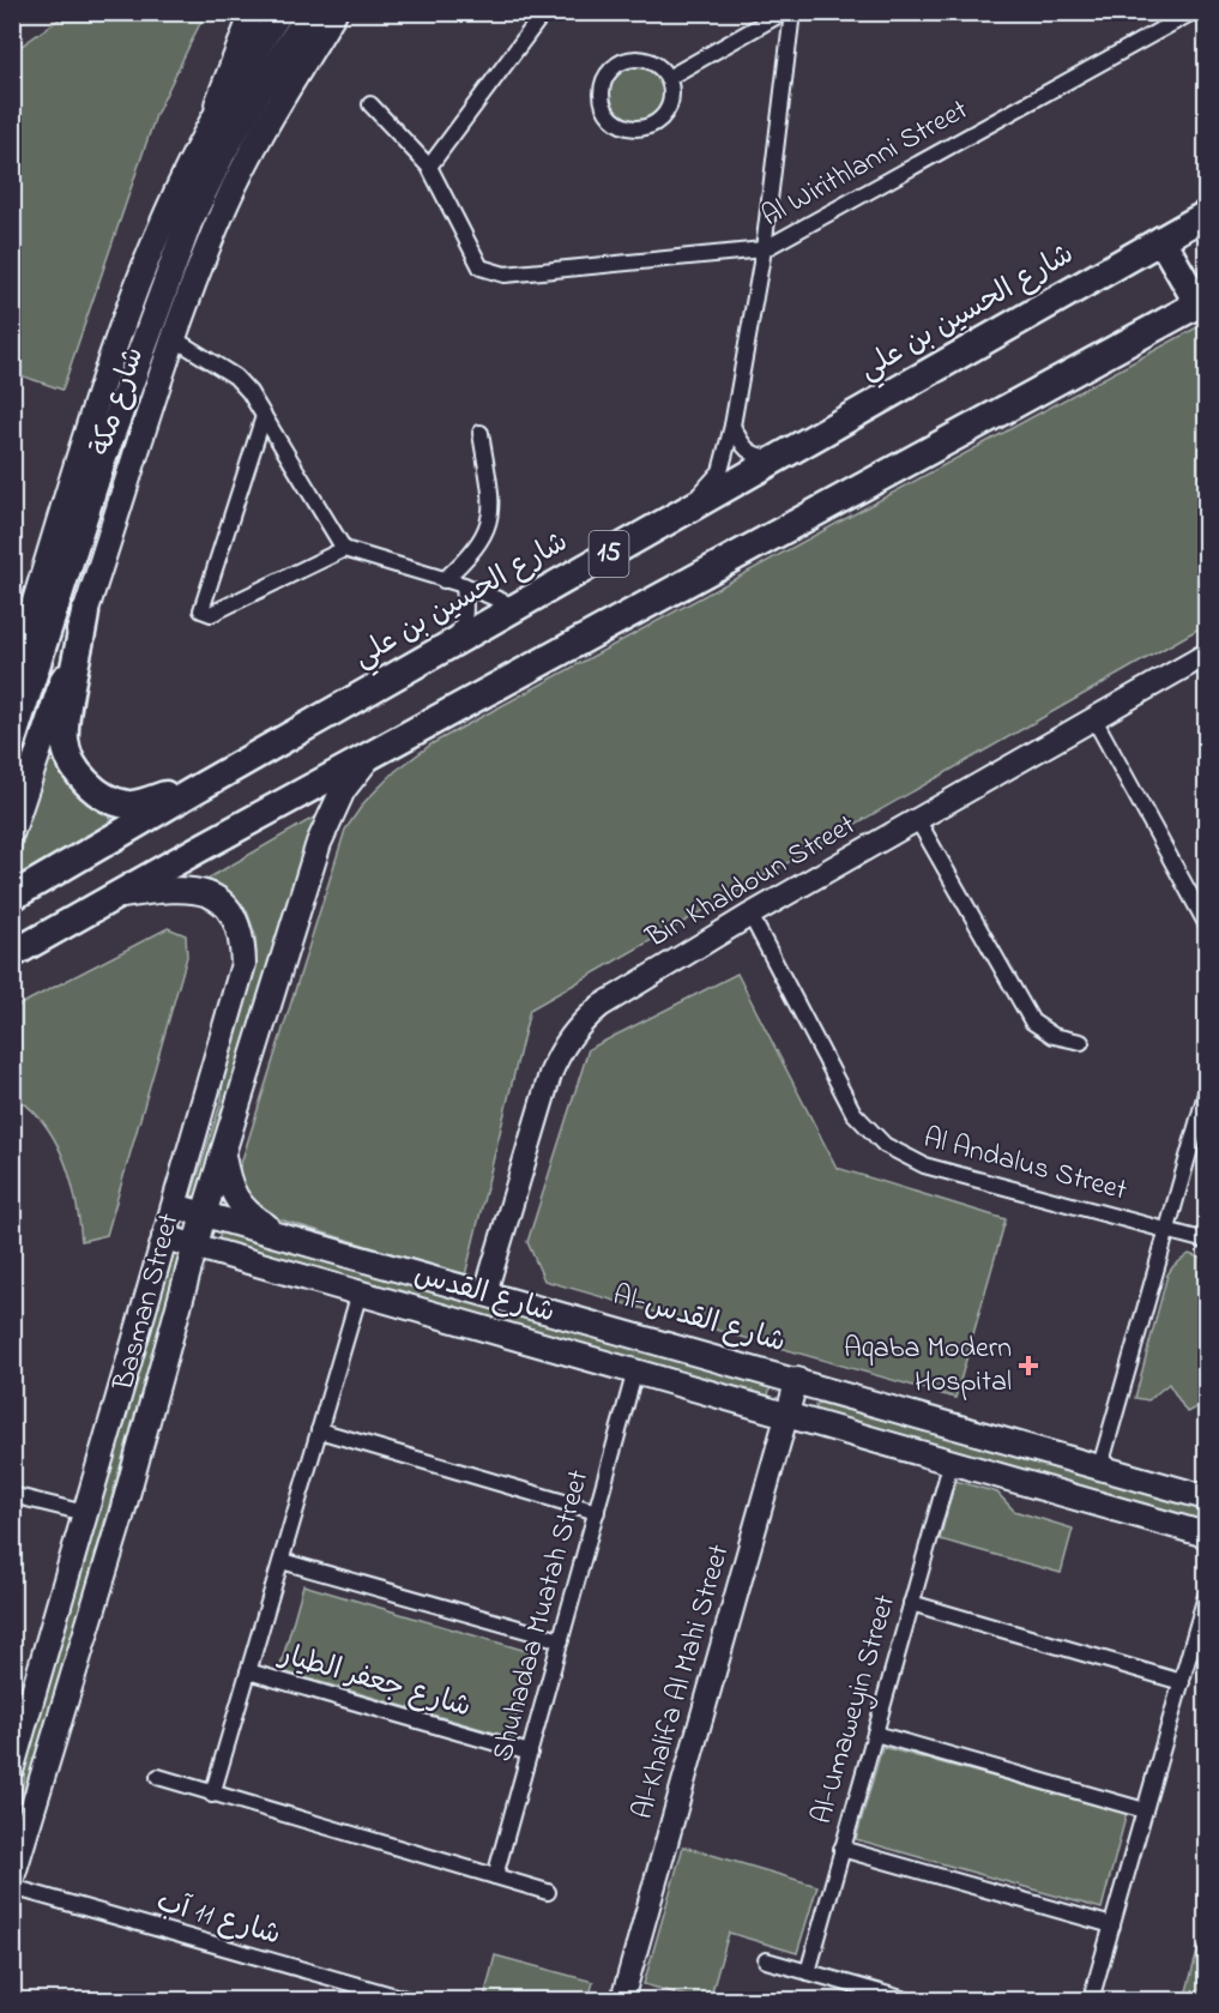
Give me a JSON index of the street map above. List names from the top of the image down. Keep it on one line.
{"streets":{"highway":["شارع الحسين بن علي","15"],"main road":["شارع مكة","شارع القدس","Basman Street","Al-شارع القدس"],"street":["Al Wirithlanni Street","Bin Khaldoun Street","Al Andalus Street","Shuhadaa Muatah Street","شارع جعفر الطيار","Al-Khalifa Al Mahi Street","Al-Umaweyin Street","شارع 11 آب"]},"crossings":[["15","Basman Street"],["Bin Khaldoun Street","Al Andalus Street"],["Bin Khaldoun Street","Al-شارع القدس"],["شارع القدس","Basman Street"],["شارع القدس","Shuhadaa Muatah Street"],["شارع القدس","Al-Khalifa Al Mahi Street"],["Basman Street","Al-شارع القدس"],["Al-شارع القدس","Al-Khalifa Al Mahi Street"],["Shuhadaa Muatah Street","شارع جعفر الطيار"]],"places":{"health":["Aqaba Modern Hospital"]}}
